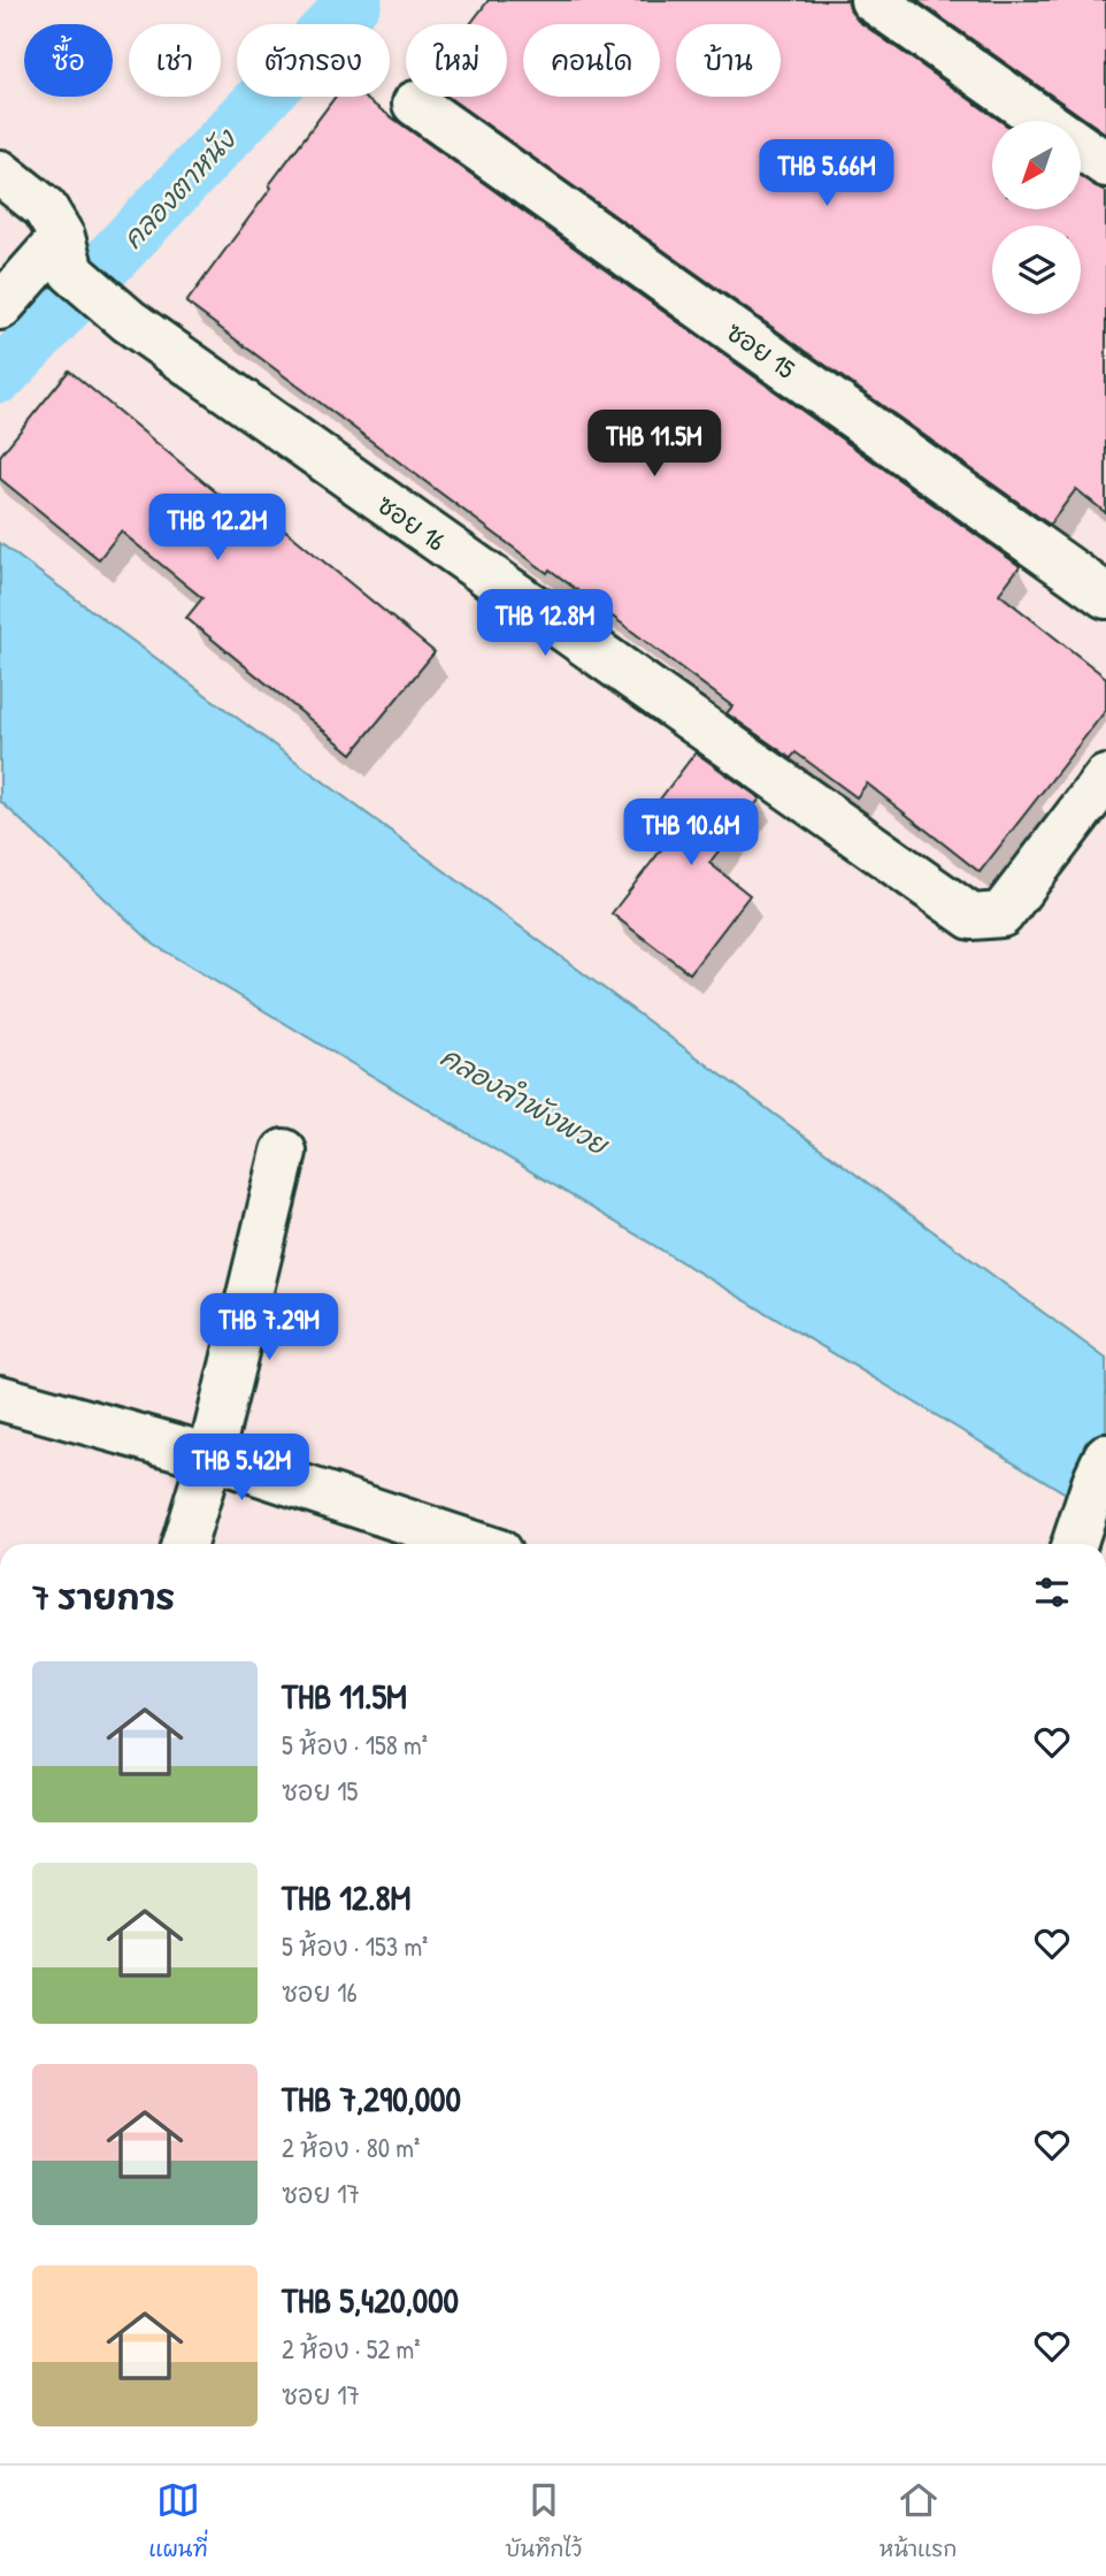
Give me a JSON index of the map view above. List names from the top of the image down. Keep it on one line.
{"streets":{"street":["ซอย 15","ซอย 16"]},"water":["คลองตาหนัง","คลองลำพังพวย"],"north":"bottom left","page":{"chip":["ซื้อ","เช่า","ตัวกรอง","ใหม่","คอนโด","บ้าน"],"price":["THB 5.66M","THB 11.5M","THB 12.2M","THB 12.8M","THB 10.6M","THB 7.29M","THB 5.42M"],"heading":"7 รายการ","list":[{"name":"THB 11.5M","note":"5 ห้อง · 158 m² · ซอย 15"},{"name":"THB 12.8M","note":"5 ห้อง · 153 m² · ซอย 16"},{"name":"THB 7,290,000","note":"2 ห้อง · 80 m² · ซอย 17"},{"name":"THB 5,420,000","note":"2 ห้อง · 52 m² · ซอย 17"}],"tabs":["แผนที่","บันทึกไว้","หน้าแรก"]}}
